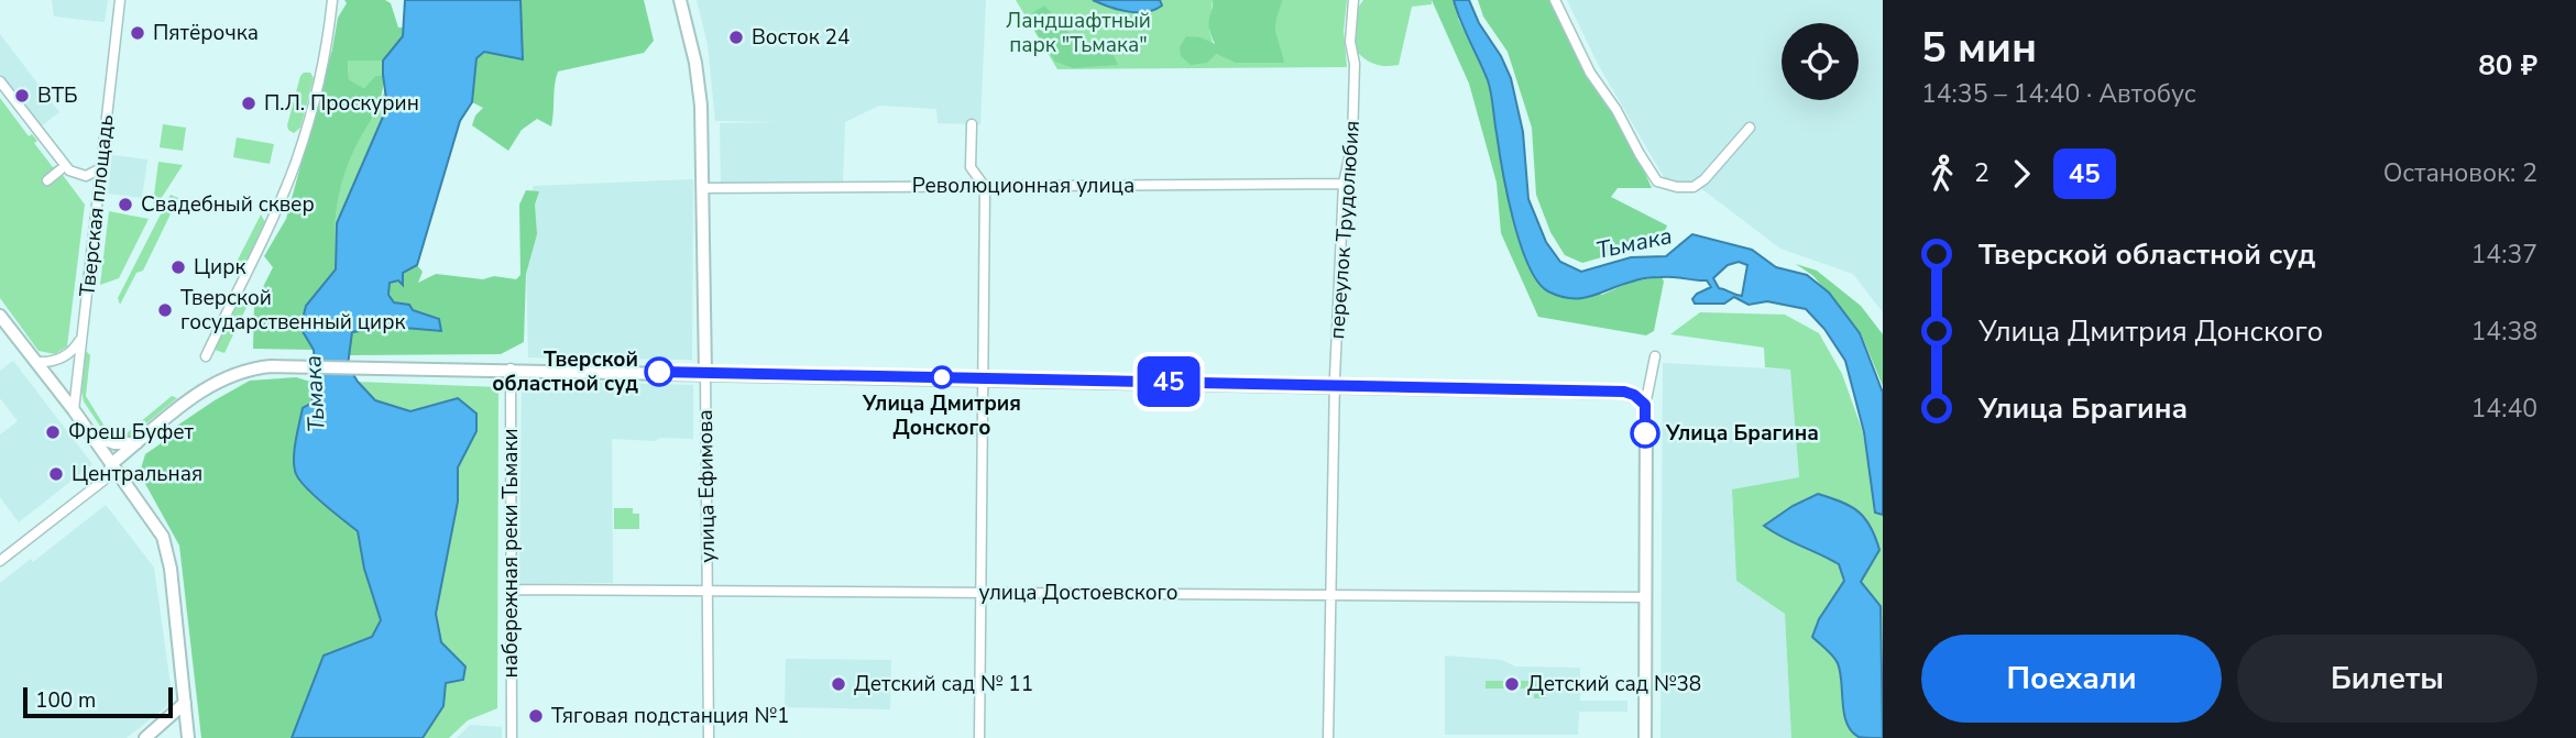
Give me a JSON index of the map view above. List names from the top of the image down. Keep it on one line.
{"streets":{"street":["Революционная улица","Тверская площадь","переулок Трудолюбия","улица Ефимова","набережная реки Тьмаки","улица Достоевского"]},"crossings":[["Революционная улица","переулок Трудолюбия"],["Революционная улица","улица Ефимова"],["переулок Трудолюбия","улица Достоевского"],["улица Ефимова","улица Достоевского"],["набережная реки Тьмаки","улица Достоевского"]],"water":["Тьмака"],"parks":["Ландшафтный парк \"Тьмака\""],"places":["Пятёрочка","Восток 24","ВТБ","П.Л. Проскурин","Свадебный сквер","Цирк","Тверской государственный цирк","Тверской областной суд","Улица Дмитрия Донского","Фреш Буфет","Улица Брагина","Центральная","Детский сад № 11","Детский сад №38","Тяговая подстанция №1"],"lines":["bus line 45"],"scale_bar":"100 m","page":{"on_map":"45","heading":["5 мин","14:35 – 14:40 · Автобус","80 ₽"],"legs":["2","45","Остановок: 2"],"list":[{"name":"Тверской областной суд","value":"14:37"},{"name":"Улица Дмитрия Донского","value":"14:38"},{"name":"Улица Брагина","value":"14:40"}],"buttons":["Поехали","Билеты"],"scale":"100 m"}}
